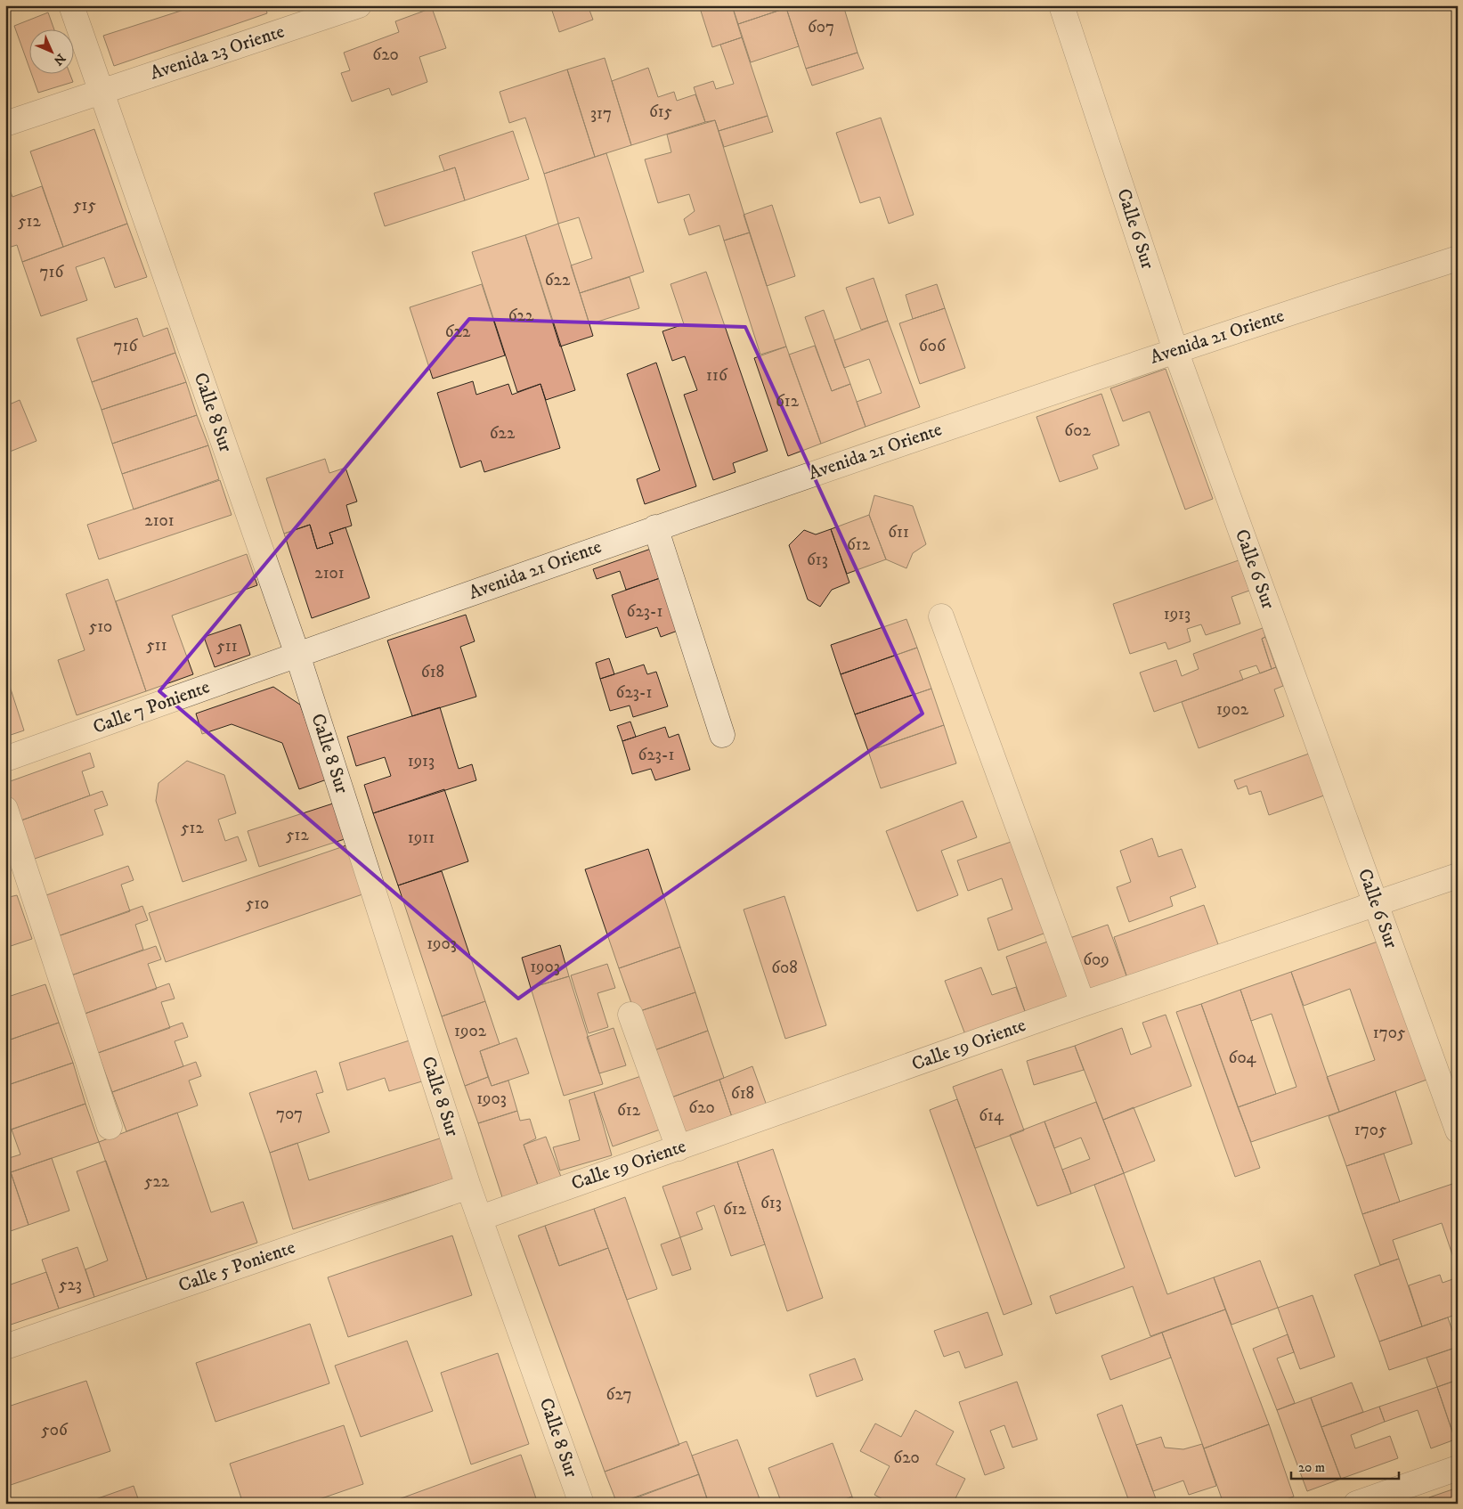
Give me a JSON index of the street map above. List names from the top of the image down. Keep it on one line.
{"streets":{"street":["Avenida 23 Oriente","Calle 6 Sur","Avenida 21 Oriente","Calle 8 Sur","Calle 7 Poniente","Calle 19 Oriente","Calle 5 Poniente"]},"crossings":[["Avenida 23 Oriente","Calle 8 Sur"],["Calle 6 Sur","Avenida 21 Oriente"],["Calle 6 Sur","Calle 19 Oriente"],["Avenida 21 Oriente","Calle 8 Sur"],["Avenida 21 Oriente","Calle 7 Poniente"],["Calle 8 Sur","Calle 7 Poniente"],["Calle 8 Sur","Calle 19 Oriente"],["Calle 8 Sur","Calle 5 Poniente"]],"house_numbers":["607","620","615","317","515","512","716","622","622","622","716","606","116","612","602","622","2101","611","612","613","2101","623-1","1913","510","511","511","618","623-1","1902","623-1","1913","512","512","1911","510","1903","609","1903","608","1902","1705","604","618","1903","620","612","707","614","1705","522","613","612","523","627","506","620"],"scale_bar":"20 m","north":"bottom right"}
